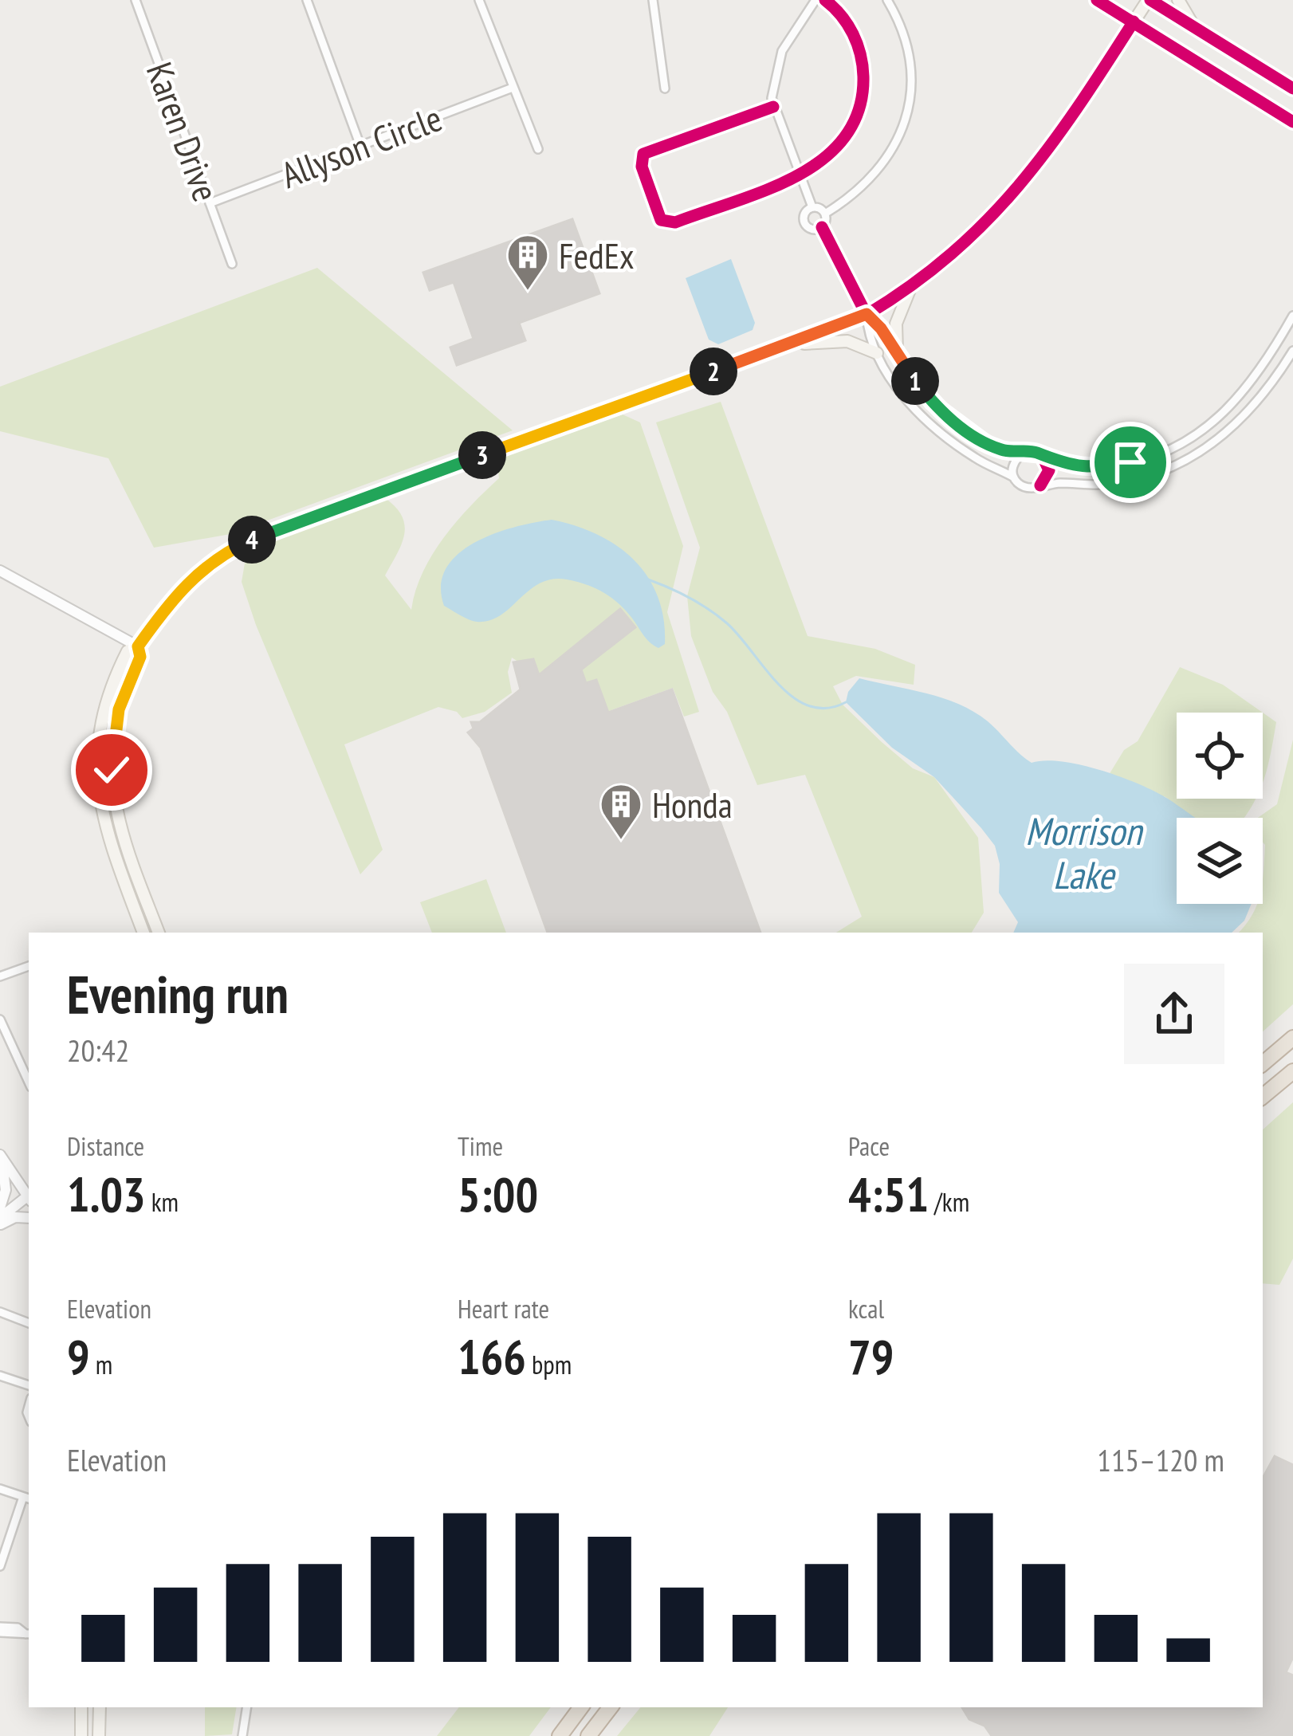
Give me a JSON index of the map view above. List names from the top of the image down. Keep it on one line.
{"streets":{"street":["Karen Drive","Allyson Circle"]},"crossings":[["Karen Drive","Allyson Circle"]],"water":["Morrison Lake"],"places":{"building":["FedEx","Honda"]},"page":{"pins":["2","1","3","4"],"heading":["Evening run","20:42"],"stats":[["Distance","1.03 km"],["Time","5:00"],["Pace","4:51 /km"],["Elevation","9 m"],["Heart rate","166 bpm"],["kcal","79"]],"chart":["Elevation","115–120 m"]}}
